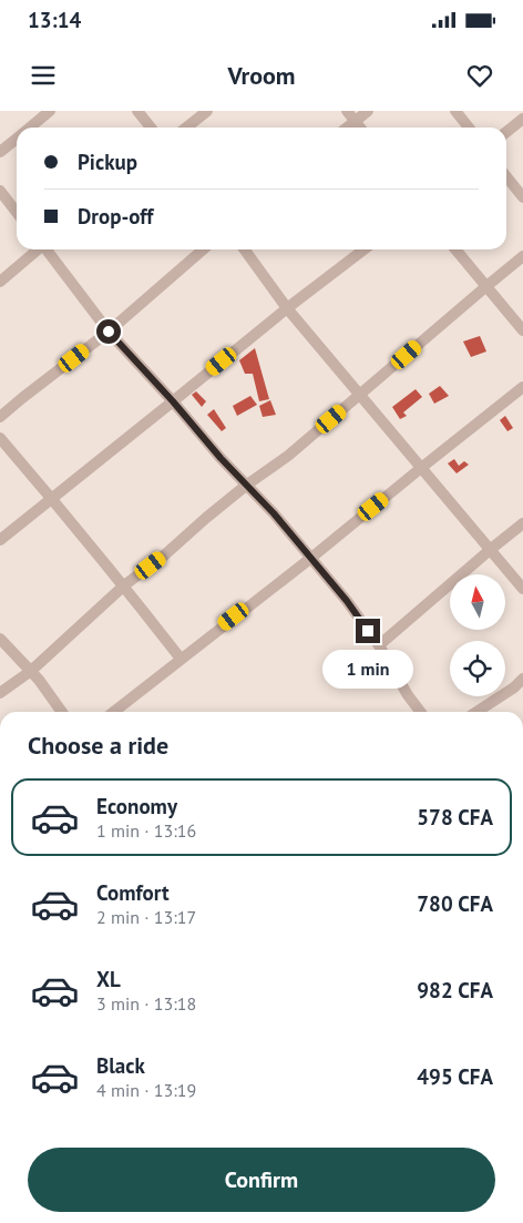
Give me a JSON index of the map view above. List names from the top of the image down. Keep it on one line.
{"north":"top","page":{"status":"13:14","header":"Vroom","banner":["Pickup","Drop-off"],"bubble":"1 min","heading":"Choose a ride","list":[{"name":"Economy","note":"1 min · 13:16","value":"578 CFA"},{"name":"Comfort","note":"2 min · 13:17","value":"780 CFA"},{"name":"XL","note":"3 min · 13:18","value":"982 CFA"},{"name":"Black","note":"4 min · 13:19","value":"495 CFA"}],"buttons":"Confirm"}}
